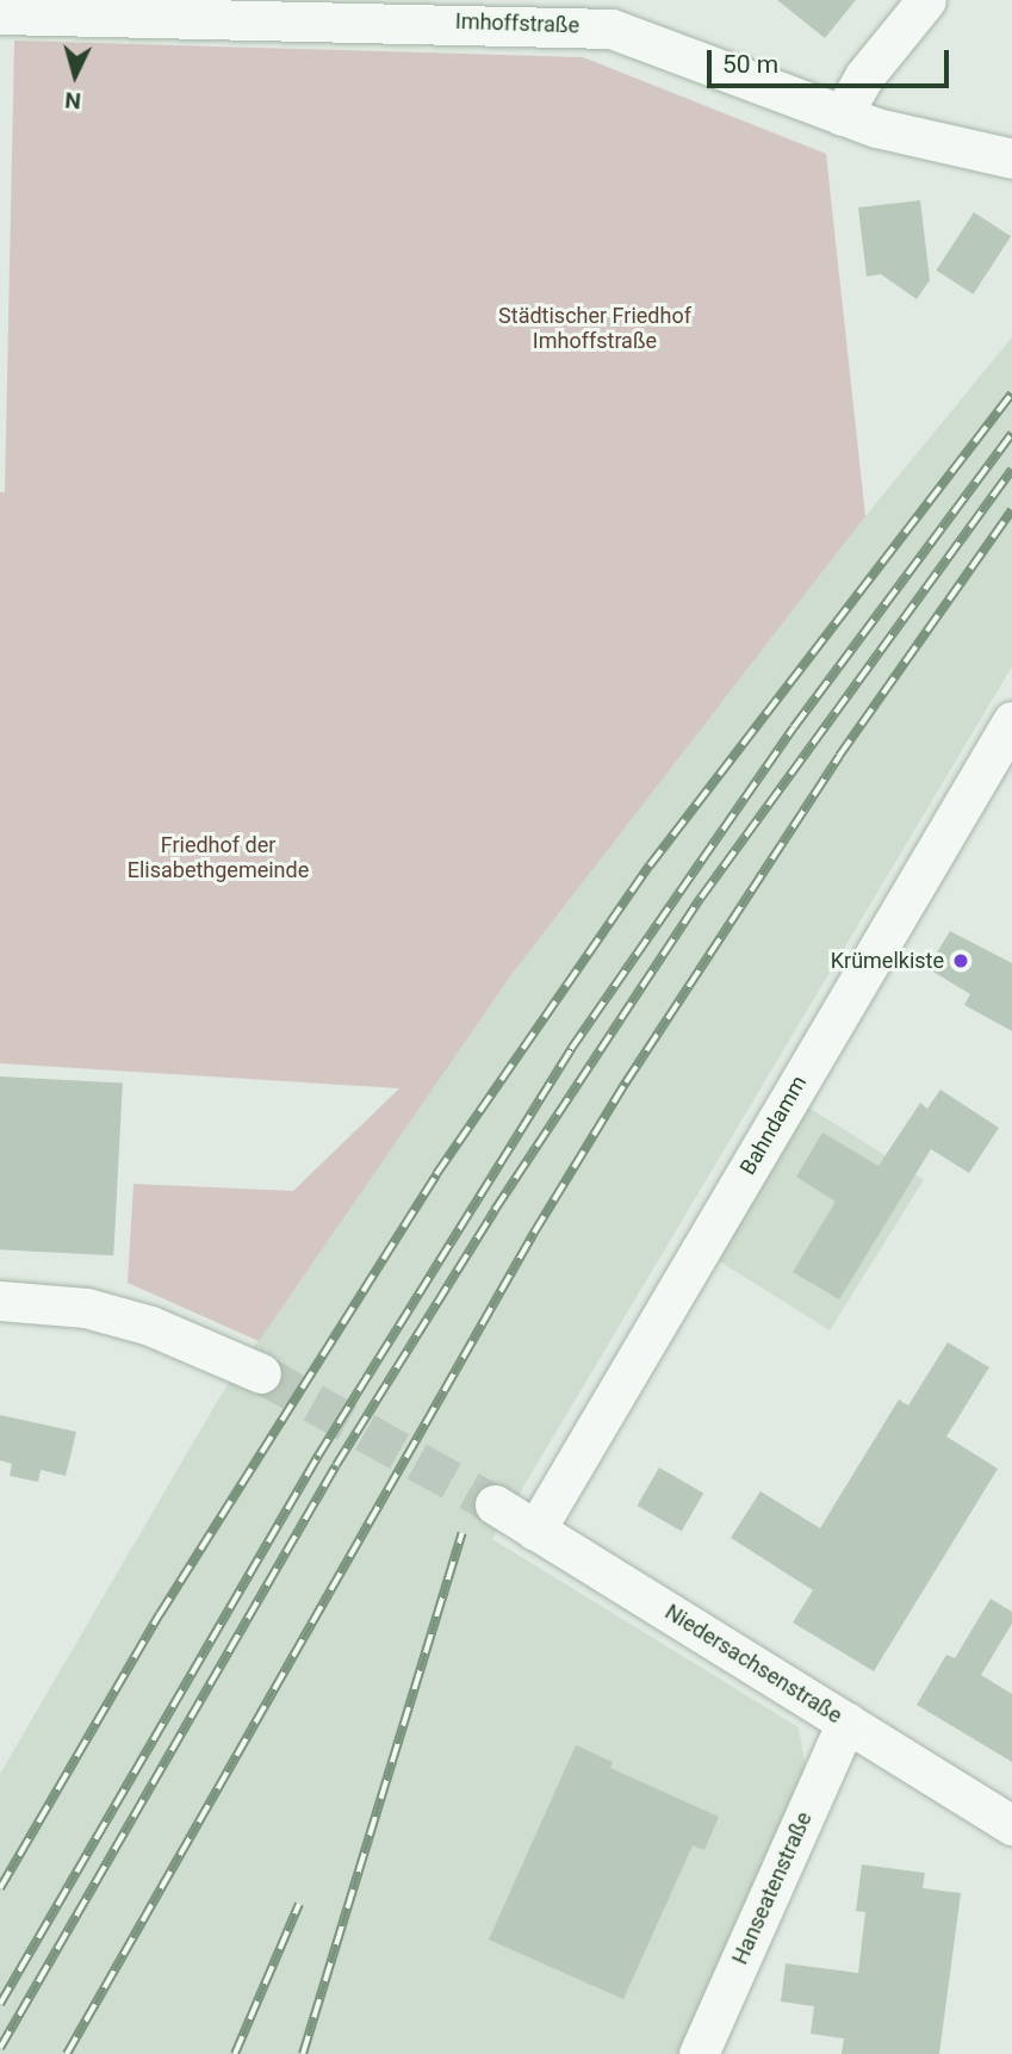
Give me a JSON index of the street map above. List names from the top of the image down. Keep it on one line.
{"streets":{"street":["Imhoffstraße","Bahndamm","Niedersachsenstraße","Hanseatenstraße"]},"crossings":[["Bahndamm","Niedersachsenstraße"],["Niedersachsenstraße","Hanseatenstraße"]],"parks":["Städtischer Friedhof Imhoffstraße","Friedhof der Elisabethgemeinde"],"places":["Krümelkiste"],"scale_bar":"50 m","north":"bottom"}
